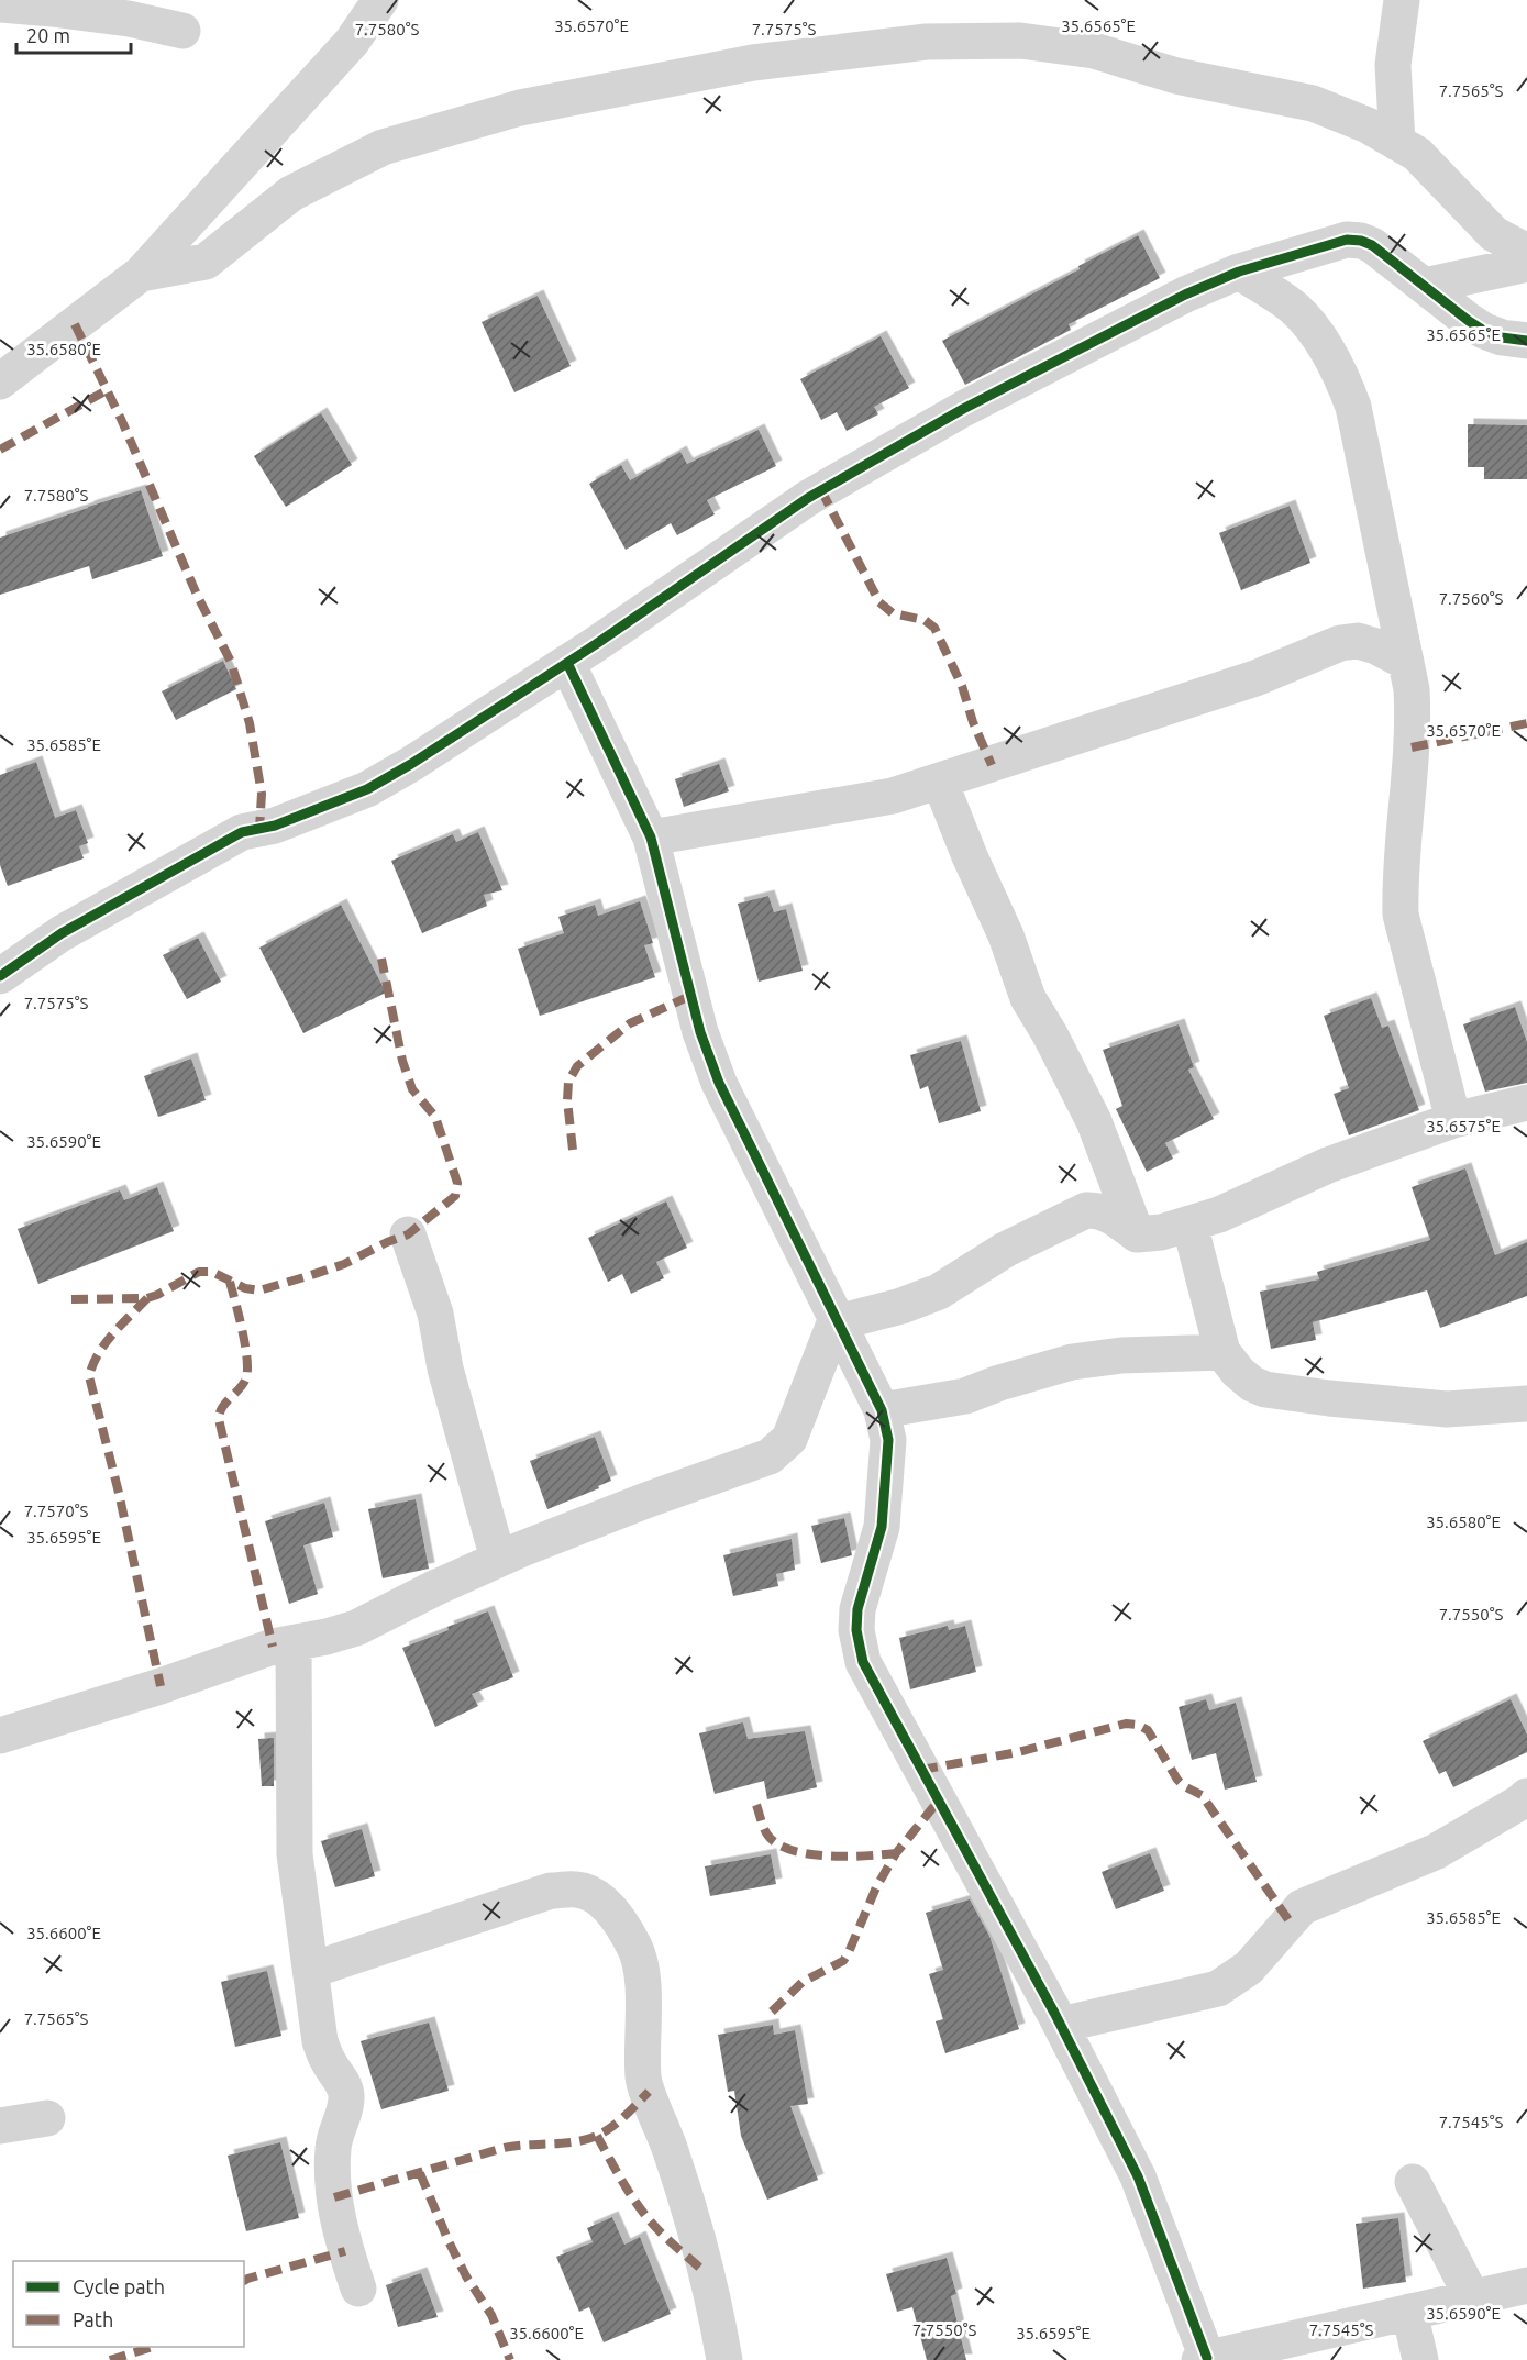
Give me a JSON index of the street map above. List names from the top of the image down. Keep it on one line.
{"legend":["Cycle path","Path"],"scale_bar":"20 m","coordinates":["35.6570°E","35.6565°E","7.7580°S","7.7575°S","7.7565°S","35.6580°E","7.7560°S","35.6585°E","35.6575°E","35.6590°E","7.7570°S","35.6595°E","7.7550°S","35.6600°E","7.7545°S"]}
